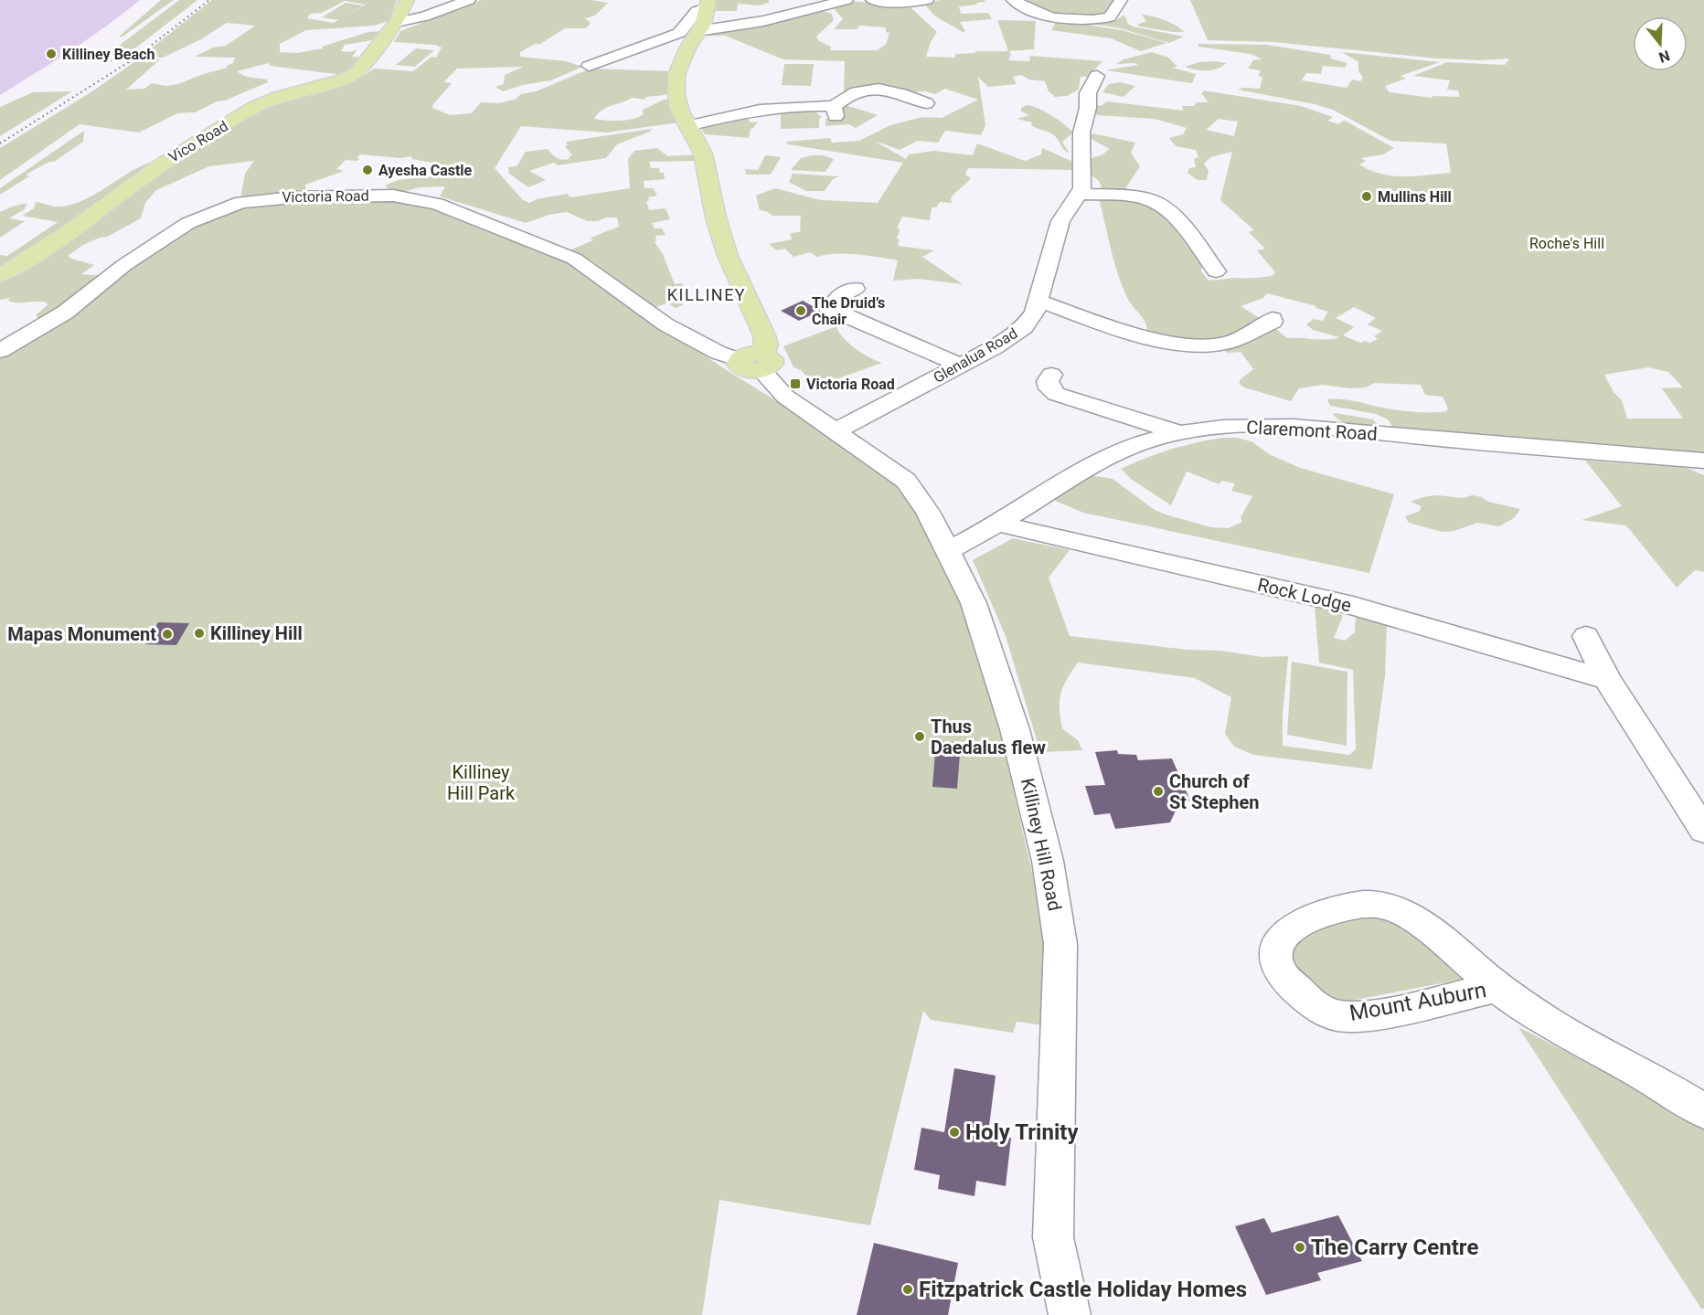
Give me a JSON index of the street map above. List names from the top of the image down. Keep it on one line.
{"streets":{"main road":["Vico Road"],"street":["Victoria Road","Glenalua Road","Claremont Road","Rock Lodge","Killiney Hill Road","Mount Auburn"]},"crossings":[["Glenalua Road","Killiney Hill Road"],["Claremont Road","Rock Lodge"],["Claremont Road","Killiney Hill Road"]],"districts":["KILLINEY"],"parks":["Roche's Hill","Killiney Hill Park"],"places":{"other":["Killiney Beach","Ayesha Castle","Mullins Hill","The Druid’s Chair","Killiney Hill","Mapas Monument","Thus Daedalus flew","Church of St Stephen","Holy Trinity","The Carry Centre","Fitzpatrick Castle Holiday Homes"],"transit":["Victoria Road"]},"north":"bottom"}
